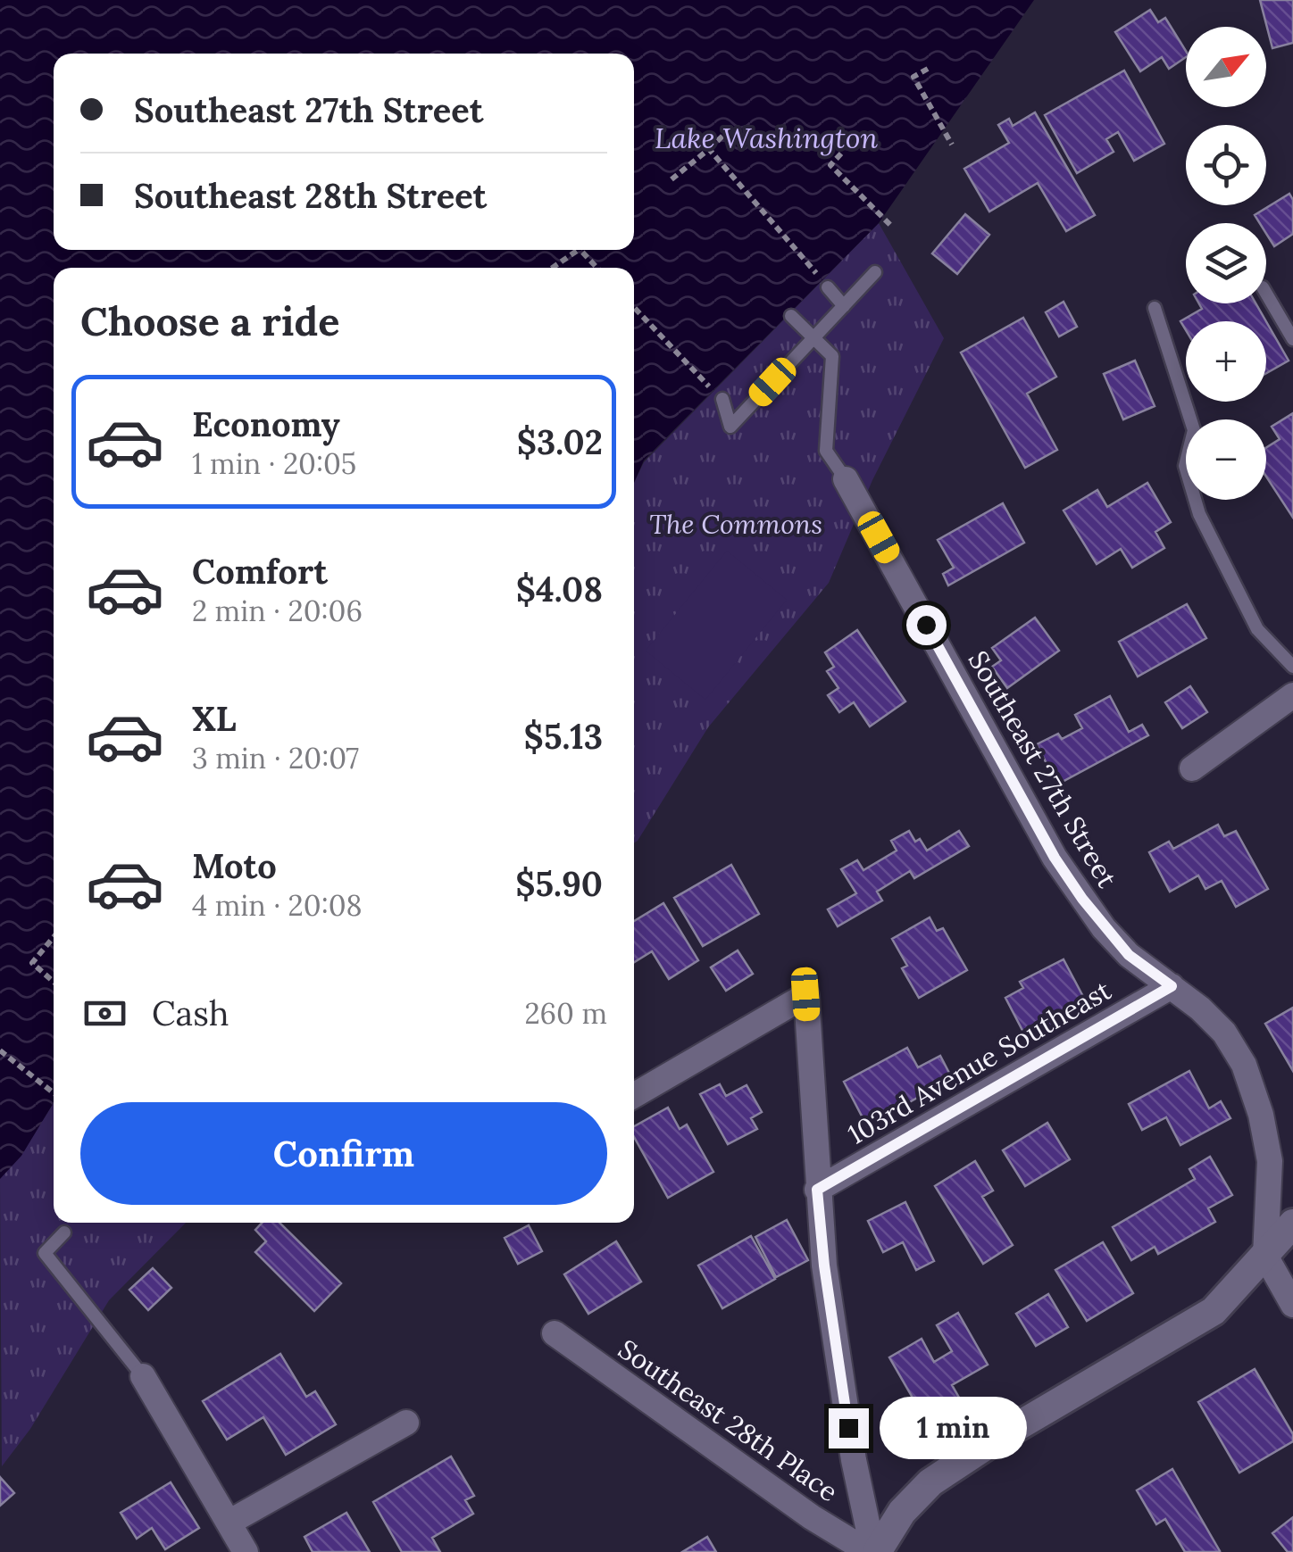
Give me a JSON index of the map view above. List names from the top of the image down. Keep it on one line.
{"streets":{"street":["Southeast 27th Street","103rd Avenue Southeast","Southeast 28th Place"]},"crossings":[["Southeast 27th Street","103rd Avenue Southeast"]],"water":["Lake Washington"],"parks":["The Commons"],"north":"top right","page":{"map_buttons":["+","−"],"banner":["Southeast 27th Street","Southeast 28th Street"],"heading":"Choose a ride","list":[{"name":"Economy","note":"1 min · 20:05","value":"$3.02"},{"name":"Comfort","note":"2 min · 20:06","value":"$4.08"},{"name":"XL","note":"3 min · 20:07","value":"$5.13"},{"name":"Moto","note":"4 min · 20:08","value":"$5.90"}],"pay":["Cash","260 m"],"buttons":"Confirm","bubble":"1 min"}}
